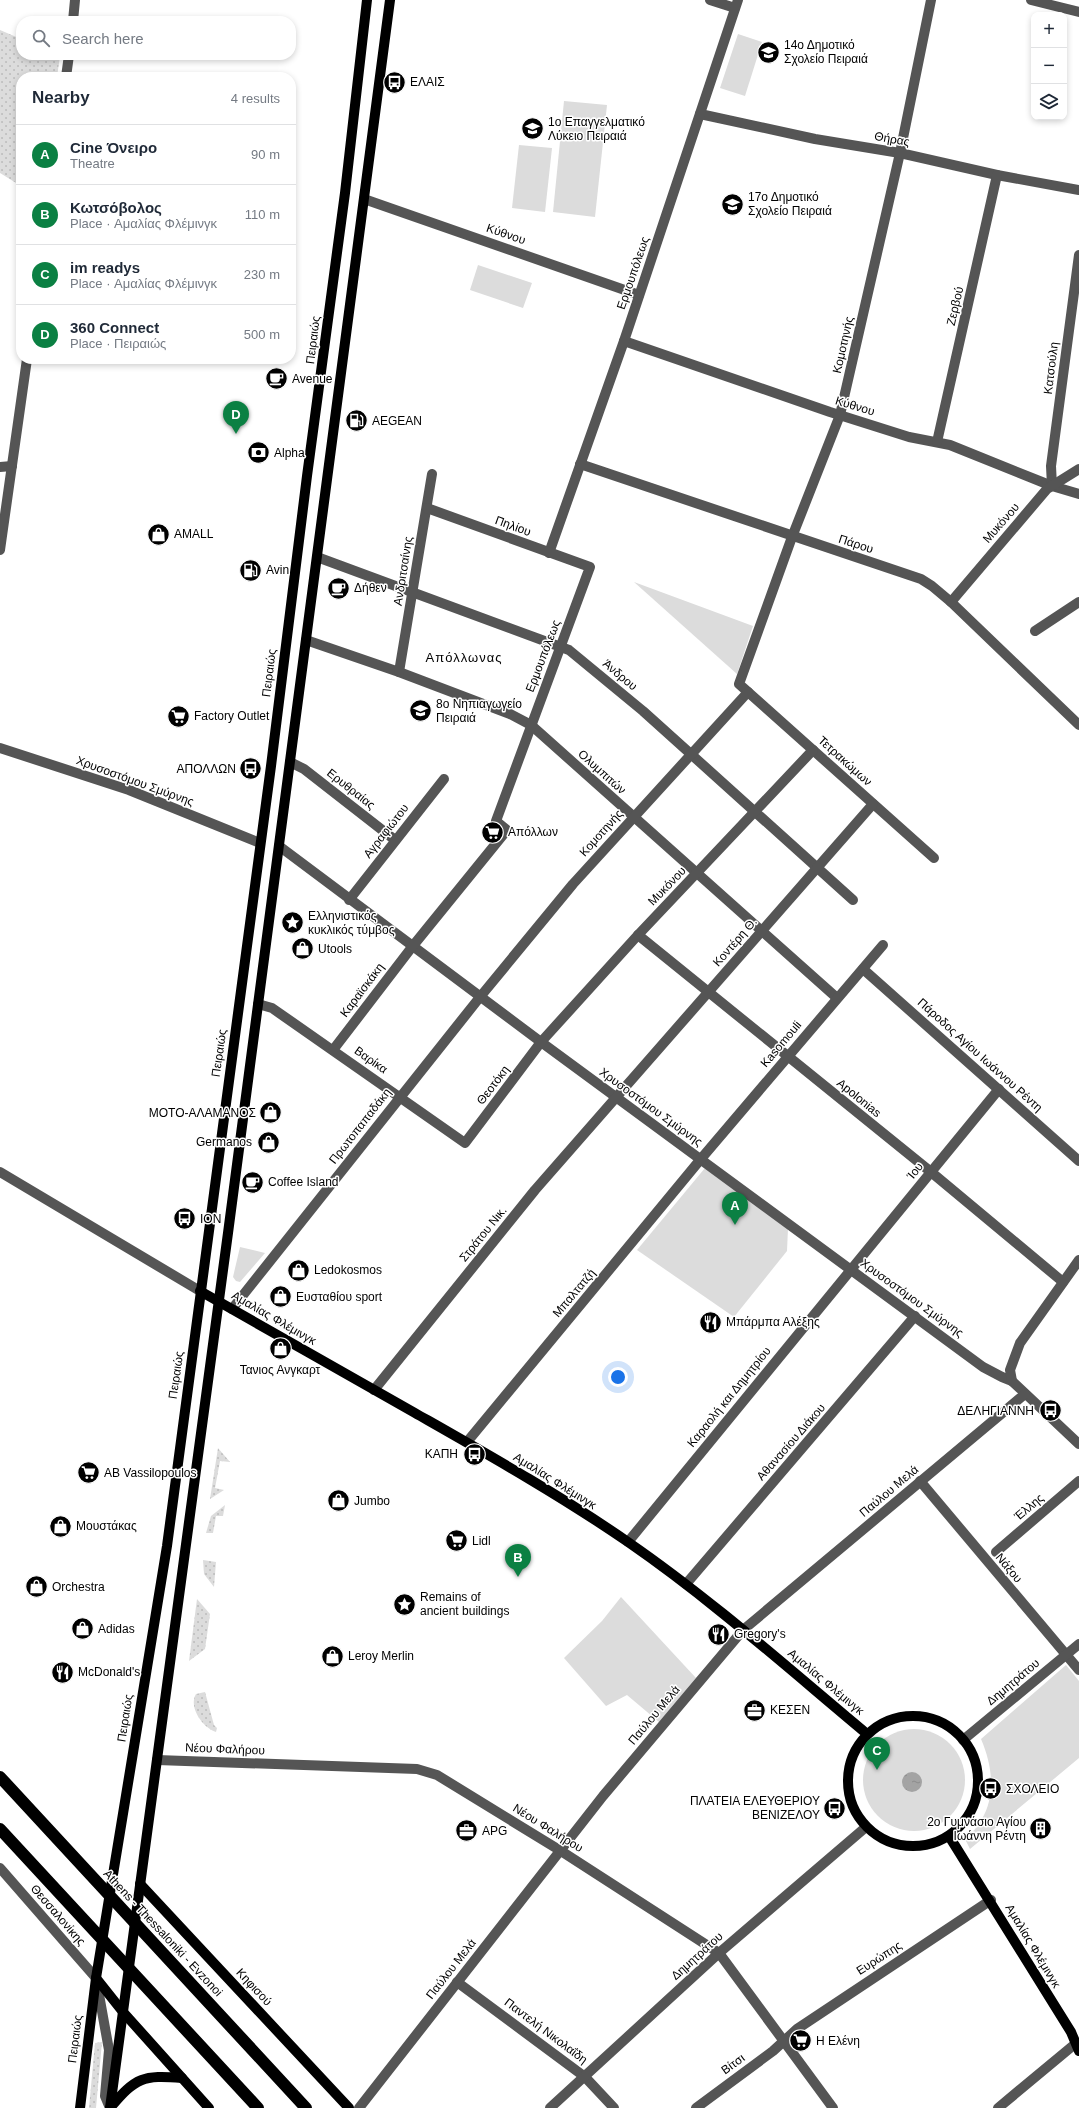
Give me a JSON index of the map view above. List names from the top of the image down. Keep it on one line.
{"streets":{"highway":["Athens - Thessaloniki - Evzonoi"],"main road":["Πειραιώς","Αμαλίας Φλέμινγκ","Κηφισού"],"street":["Θήρας","Κύθνου","Ερμουπόλεως","Ζερβού","Κομοτηνής","Κατσούλη","Μυκόνου","Πηλίου","Πάρου","Ανδριτσαίνης","Άνδρου","Τετρακώμων","Ολυμπιτών","Χρυσοστόμου Σμύρνης","Ερυθραίας","Αγραφιώτου","Κοντέρη Θ.","Καραϊσκάκη","Kasomouli","Πάροδος Αγίου Ιωάννου Ρέντη","Βαρίκα","Θεοτόκη","Apolonias","Πρωτοπαπαδάκη","Ίου","Στράτου Νικ.","Μπαλτατζή","Καραολή και Δημητρίου","Αθανασίου Διάκου","Παύλου Μελά","Έλλης","Νάξου","Δημητράτου","Νέου Φαλήρου","Θεσσαλονίκης","Ευρώπης","Παντελή Νικολαΐδη","Βίτσι"]},"crossings":[["Θήρας","Ερμουπόλεως"],["Θήρας","Ζερβού"],["Θήρας","Κομοτηνής"],["Κύθνου","Ερμουπόλεως"],["Κύθνου","Ζερβού"],["Κύθνου","Κομοτηνής"],["Κύθνου","Κατσούλη"],["Κύθνου","Μυκόνου"],["Ερμουπόλεως","Πηλίου"],["Ερμουπόλεως","Πάρου"],["Ερμουπόλεως","Άνδρου"],["Ερμουπόλεως","Ολυμπιτών"],["Ερμουπόλεως","Χρυσοστόμου Σμύρνης"],["Ερμουπόλεως","Καραϊσκάκη"],["Πειραιώς","Χρυσοστόμου Σμύρνης"],["Πειραιώς","Αμαλίας Φλέμινγκ"],["Πειραιώς","Θεσσαλονίκης"],["Κομοτηνής","Πάρου"],["Κομοτηνής","Άνδρου"],["Κομοτηνής","Τετρακώμων"],["Κομοτηνής","Ολυμπιτών"],["Κομοτηνής","Χρυσοστόμου Σμύρνης"],["Κομοτηνής","Πρωτοπαπαδάκη"],["Κατσούλη","Μυκόνου"],["Μυκόνου","Πάρου"],["Μυκόνου","Άνδρου"],["Μυκόνου","Τετρακώμων"],["Μυκόνου","Ολυμπιτών"],["Μυκόνου","Χρυσοστόμου Σμύρνης"],["Μυκόνου","Θεοτόκη"],["Μυκόνου","Apolonias"],["Πηλίου","Ανδριτσαίνης"],["Ανδριτσαίνης","Άνδρου"],["Ανδριτσαίνης","Ολυμπιτών"],["Άνδρου","Κοντέρη Θ."],["Τετρακώμων","Κοντέρη Θ."],["Ολυμπιτών","Κοντέρη Θ."],["Ολυμπιτών","Kasomouli"],["Χρυσοστόμου Σμύρνης","Αγραφιώτου"],["Χρυσοστόμου Σμύρνης","Κοντέρη Θ."],["Χρυσοστόμου Σμύρνης","Καραϊσκάκη"],["Χρυσοστόμου Σμύρνης","Kasomouli"],["Χρυσοστόμου Σμύρνης","Θεοτόκη"],["Χρυσοστόμου Σμύρνης","Πρωτοπαπαδάκη"],["Χρυσοστόμου Σμύρνης","Ίου"],["Χρυσοστόμου Σμύρνης","Στράτου Νικ."],["Χρυσοστόμου Σμύρνης","Μπαλτατζή"],["Χρυσοστόμου Σμύρνης","Καραολή και Δημητρίου"],["Χρυσοστόμου Σμύρνης","Αθανασίου Διάκου"],["Ερυθραίας","Αγραφιώτου"],["Κοντέρη Θ.","Apolonias"],["Κοντέρη Θ.","Στράτου Νικ."],["Καραϊσκάκη","Βαρίκα"],["Kasomouli","Πάροδος Αγίου Ιωάννου Ρέντη"],["Kasomouli","Apolonias"],["Kasomouli","Μπαλτατζή"],["Πάροδος Αγίου Ιωάννου Ρέντη","Ίου"],["Βαρίκα","Θεοτόκη"],["Βαρίκα","Πρωτοπαπαδάκη"],["Apolonias","Ίου"],["Πρωτοπαπαδάκη","Αμαλίας Φλέμινγκ"],["Ίου","Καραολή και Δημητρίου"],["Στράτου Νικ.","Αμαλίας Φλέμινγκ"],["Μπαλτατζή","Αμαλίας Φλέμινγκ"],["Αμαλίας Φλέμινγκ","Καραολή και Δημητρίου"],["Αμαλίας Φλέμινγκ","Αθανασίου Διάκου"],["Αμαλίας Φλέμινγκ","Παύλου Μελά"],["Αμαλίας Φλέμινγκ","Δημητράτου"],["Αμαλίας Φλέμινγκ","Ευρώπης"],["Παύλου Μελά","Νάξου"],["Παύλου Μελά","Νέου Φαλήρου"],["Παύλου Μελά","Παντελή Νικολαΐδη"],["Νάξου","Δημητράτου"],["Δημητράτου","Νέου Φαλήρου"],["Δημητράτου","Παντελή Νικολαΐδη"],["Νέου Φαλήρου","Ευρώπης"],["Νέου Φαλήρου","Βίτσι"],["Ευρώπης","Βίτσι"]],"districts":["Απόλλωνας"],"places":{"school or university":["14ο Δημοτικό Σχολείο Πειραιά","1ο Επαγγελματικό Λύκειο Πειραιά","17ο Δημοτικό Σχολείο Πειραιά","8ο Νηπιαγωγείο Πειραιά"],"bus stop":["ΕΛΑΙΣ","ΑΠΟΛΛΩΝ","ΙΟΝ","ΔΕΛΗΓΙΑΝΝΗ","ΚΑΠΗ","ΣΧΟΛΕΙΟ","ΠΛΑΤΕΙΑ ΕΛΕΥΘΕΡΙΟΥ ΒΕΝΙΖΕΛΟΥ"],"cafe":["Avenue","Δήθεν","Coffee Island"],"fuel station":["AEGEAN","Avin"],"bank":["Alpha"],"shop":["AMALL","Utools","MOTO-ΑΛΑΜΑΝΟΣ","Germanos","Ledokosmos","Ευσταθίου sport","Τανιος Ανγκαρτ","Jumbo","Μουστάκας","Orchestra","Adidas","Leroy Merlin"],"supermarket":["Factory Outlet","Απόλλων","AB Vassilopoulos","Lidl","Η Ελένη"],"place":["Ελληνιστικός κυκλικός τύμβος","Remains of ancient buildings"],"restaurant":["Μπάρμπα Αλέξης","Gregory's","McDonald's"],"office":["ΚΕΣΕΝ","APG"],"building":["2ο Γυμνάσιο Αγίου Ιωάννη Ρέντη"]},"page":{"map_buttons":["+","−"],"search":"Search here","heading":["Nearby","4 results"],"list":[{"mark":"A","name":"Cine Όνειρο","note":"Theatre","value":"90 m"},{"mark":"B","name":"Κωτσόβολος","note":"Place · Αμαλίας Φλέμινγκ","value":"110 m"},{"mark":"C","name":"im readys","note":"Place · Αμαλίας Φλέμινγκ","value":"230 m"},{"mark":"D","name":"360 Connect","note":"Place · Πειραιώς","value":"500 m"}],"pins":["D","A","B","C"]}}
